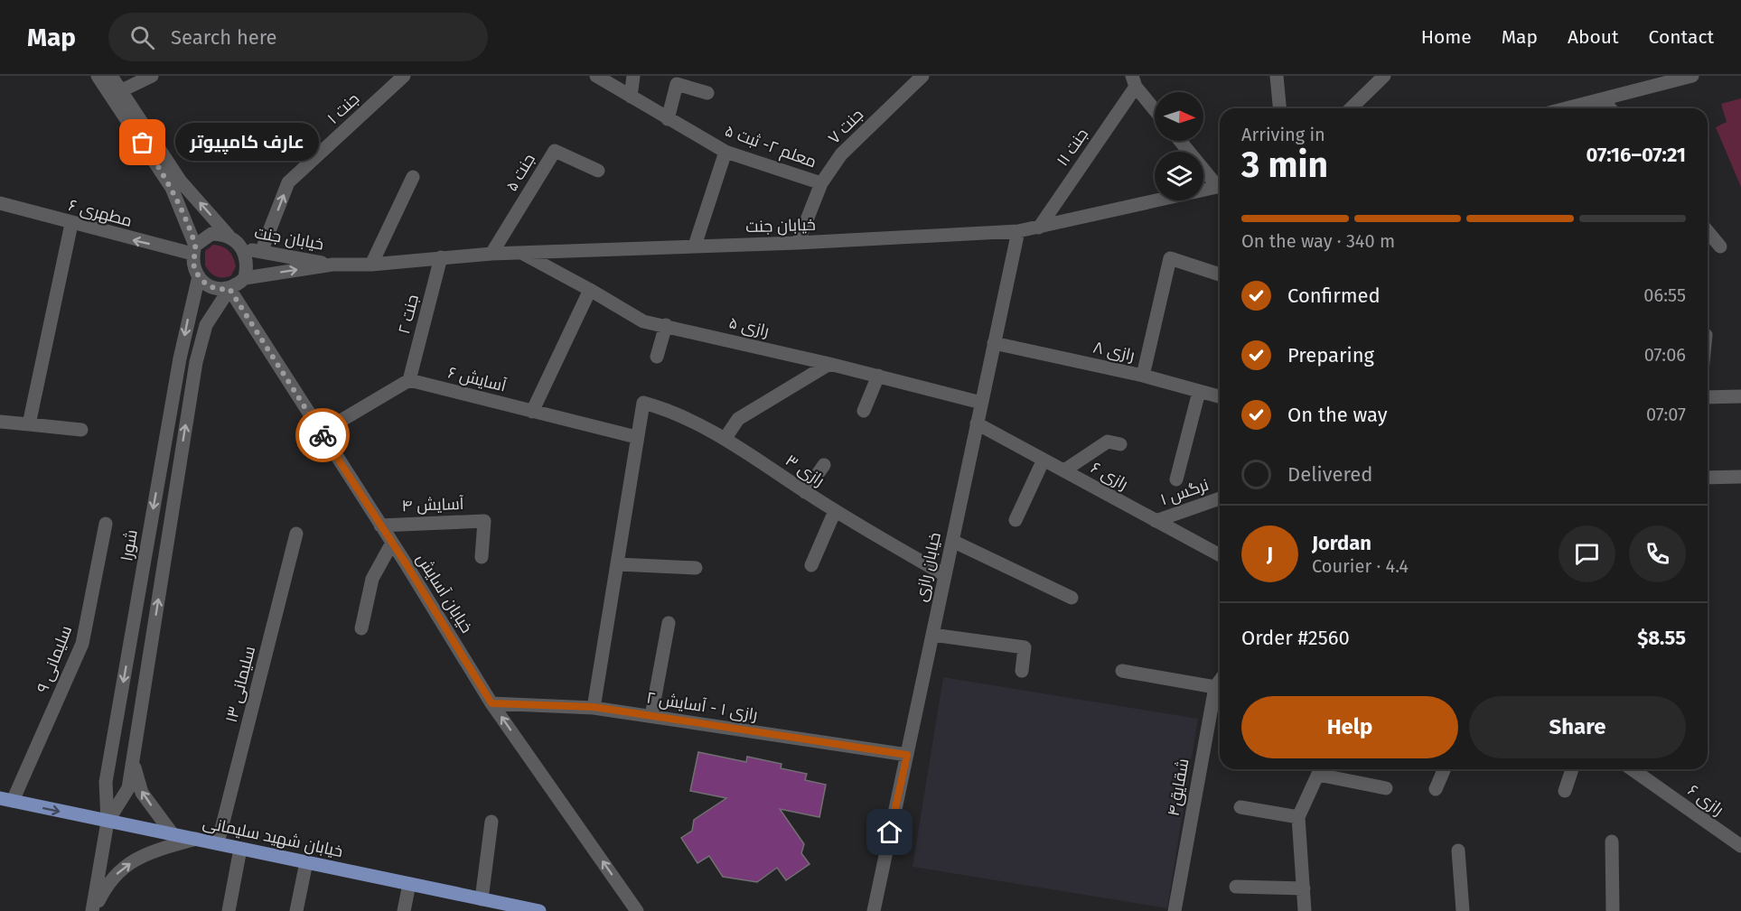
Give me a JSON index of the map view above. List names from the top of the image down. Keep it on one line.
{"streets":{"main road":["خیابان شهید سلیمانی"],"street":["جنت ۱","جنت ۷","معلم ۲- ثبت ۵","جنت ۱۱","جنت ۵","مطهری ۶","خیابان جنت","جنت ۲","رازی ۵","رازی ۸","آسایش ۶","رازی ۳","رازی ۶","نرگس ۱","آسایش ۴","شورا","خیابان رازی","خیابان آسایش","سلیمانی ۹","سلیمانی ۱۳","رازی ۱ - آسایش ۲","شقایق۴"]},"crossings":[["جنت ۱","خیابان جنت"],["جنت ۷","معلم ۲- ثبت ۵"],["جنت ۷","خیابان جنت"],["جنت ۱۱","خیابان جنت"],["جنت ۵","خیابان جنت"],["مطهری ۶","خیابان جنت"],["مطهری ۶","شورا"],["مطهری ۶","خیابان آسایش"],["خیابان جنت","جنت ۲"],["خیابان جنت","رازی ۵"],["خیابان جنت","شورا"],["خیابان جنت","خیابان رازی"],["خیابان جنت","خیابان آسایش"],["جنت ۲","آسایش ۶"],["رازی ۵","خیابان رازی"],["رازی ۸","خیابان رازی"],["آسایش ۶","رازی ۳"],["رازی ۳","خیابان رازی"],["رازی ۶","نرگس ۱"],["رازی ۶","خیابان رازی"],["آسایش ۴","خیابان آسایش"],["شورا","خیابان آسایش"],["شورا","خیابان شهید سلیمانی"],["خیابان رازی","رازی ۱ - آسایش ۲"],["خیابان آسایش","رازی ۱ - آسایش ۲"],["سلیمانی ۹","خیابان شهید سلیمانی"],["سلیمانی ۱۳","خیابان شهید سلیمانی"]],"one_way":["مطهری ۶"],"places":["عارف کامپیوتر"],"north":"right","page":{"header":"Map","search":"Search here","nav":["Home","Map","About","Contact"],"heading":["3 min","Arriving in","07:16–07:21"],"panel":["Jordan","Courier · 4.4","Order #2560","$8.55"],"bubble":"عارف کامپیوتر","bar":"On the way · 340 m","list":[["Confirmed","06:55"],["Preparing","07:06"],["On the way","07:07"],"Delivered"],"round":"J","buttons":["Help","Share"]}}
